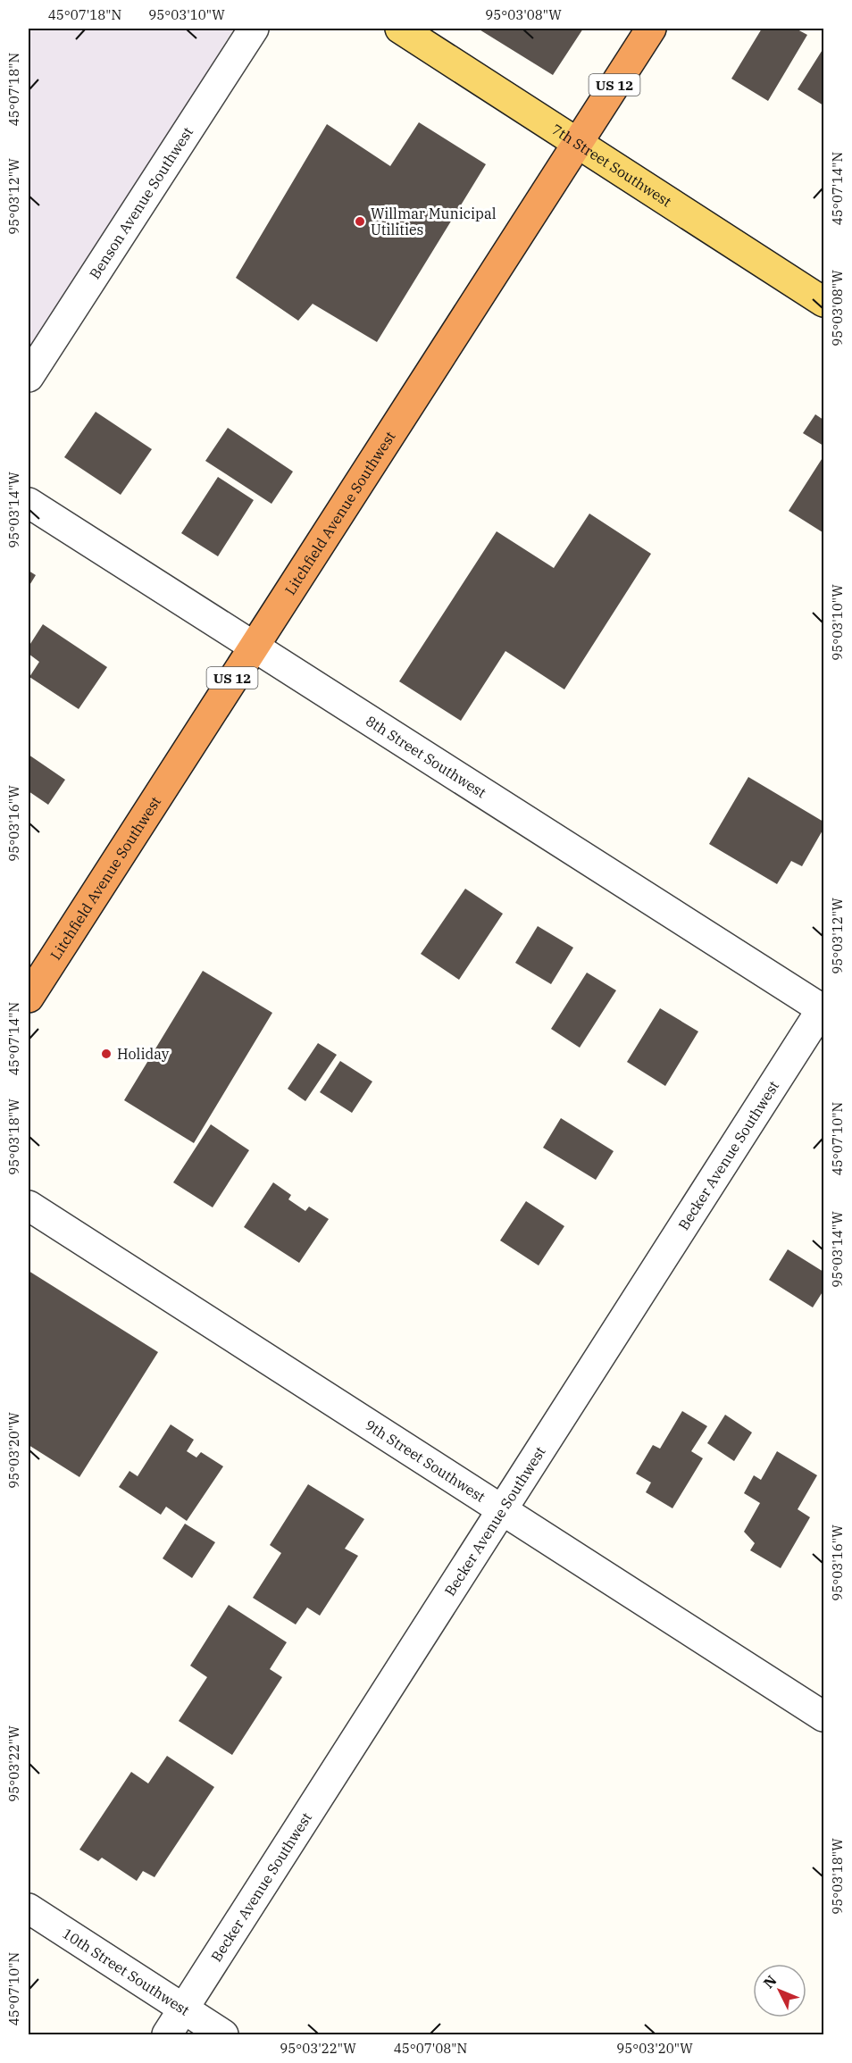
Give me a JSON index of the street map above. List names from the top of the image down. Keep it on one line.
{"streets":{"highway":["US 12","Litchfield Avenue Southwest"],"main road":["7th Street Southwest"],"street":["Benson Avenue Southwest","8th Street Southwest","Becker Avenue Southwest","9th Street Southwest","10th Street Southwest"]},"crossings":[["7th Street Southwest","Litchfield Avenue Southwest"],["Litchfield Avenue Southwest","8th Street Southwest"],["8th Street Southwest","Becker Avenue Southwest"],["Becker Avenue Southwest","9th Street Southwest"],["Becker Avenue Southwest","10th Street Southwest"]],"places":["Willmar Municipal Utilities","Holiday"],"north":"top left","coordinates":["45°07'18\"N","95°03'10\"W","95°03'08\"W","45°07'14\"N","95°03'12\"W","95°03'14\"W","95°03'16\"W","95°03'18\"W","45°07'10\"N","95°03'20\"W","95°03'22\"W","45°07'08\"N"]}
